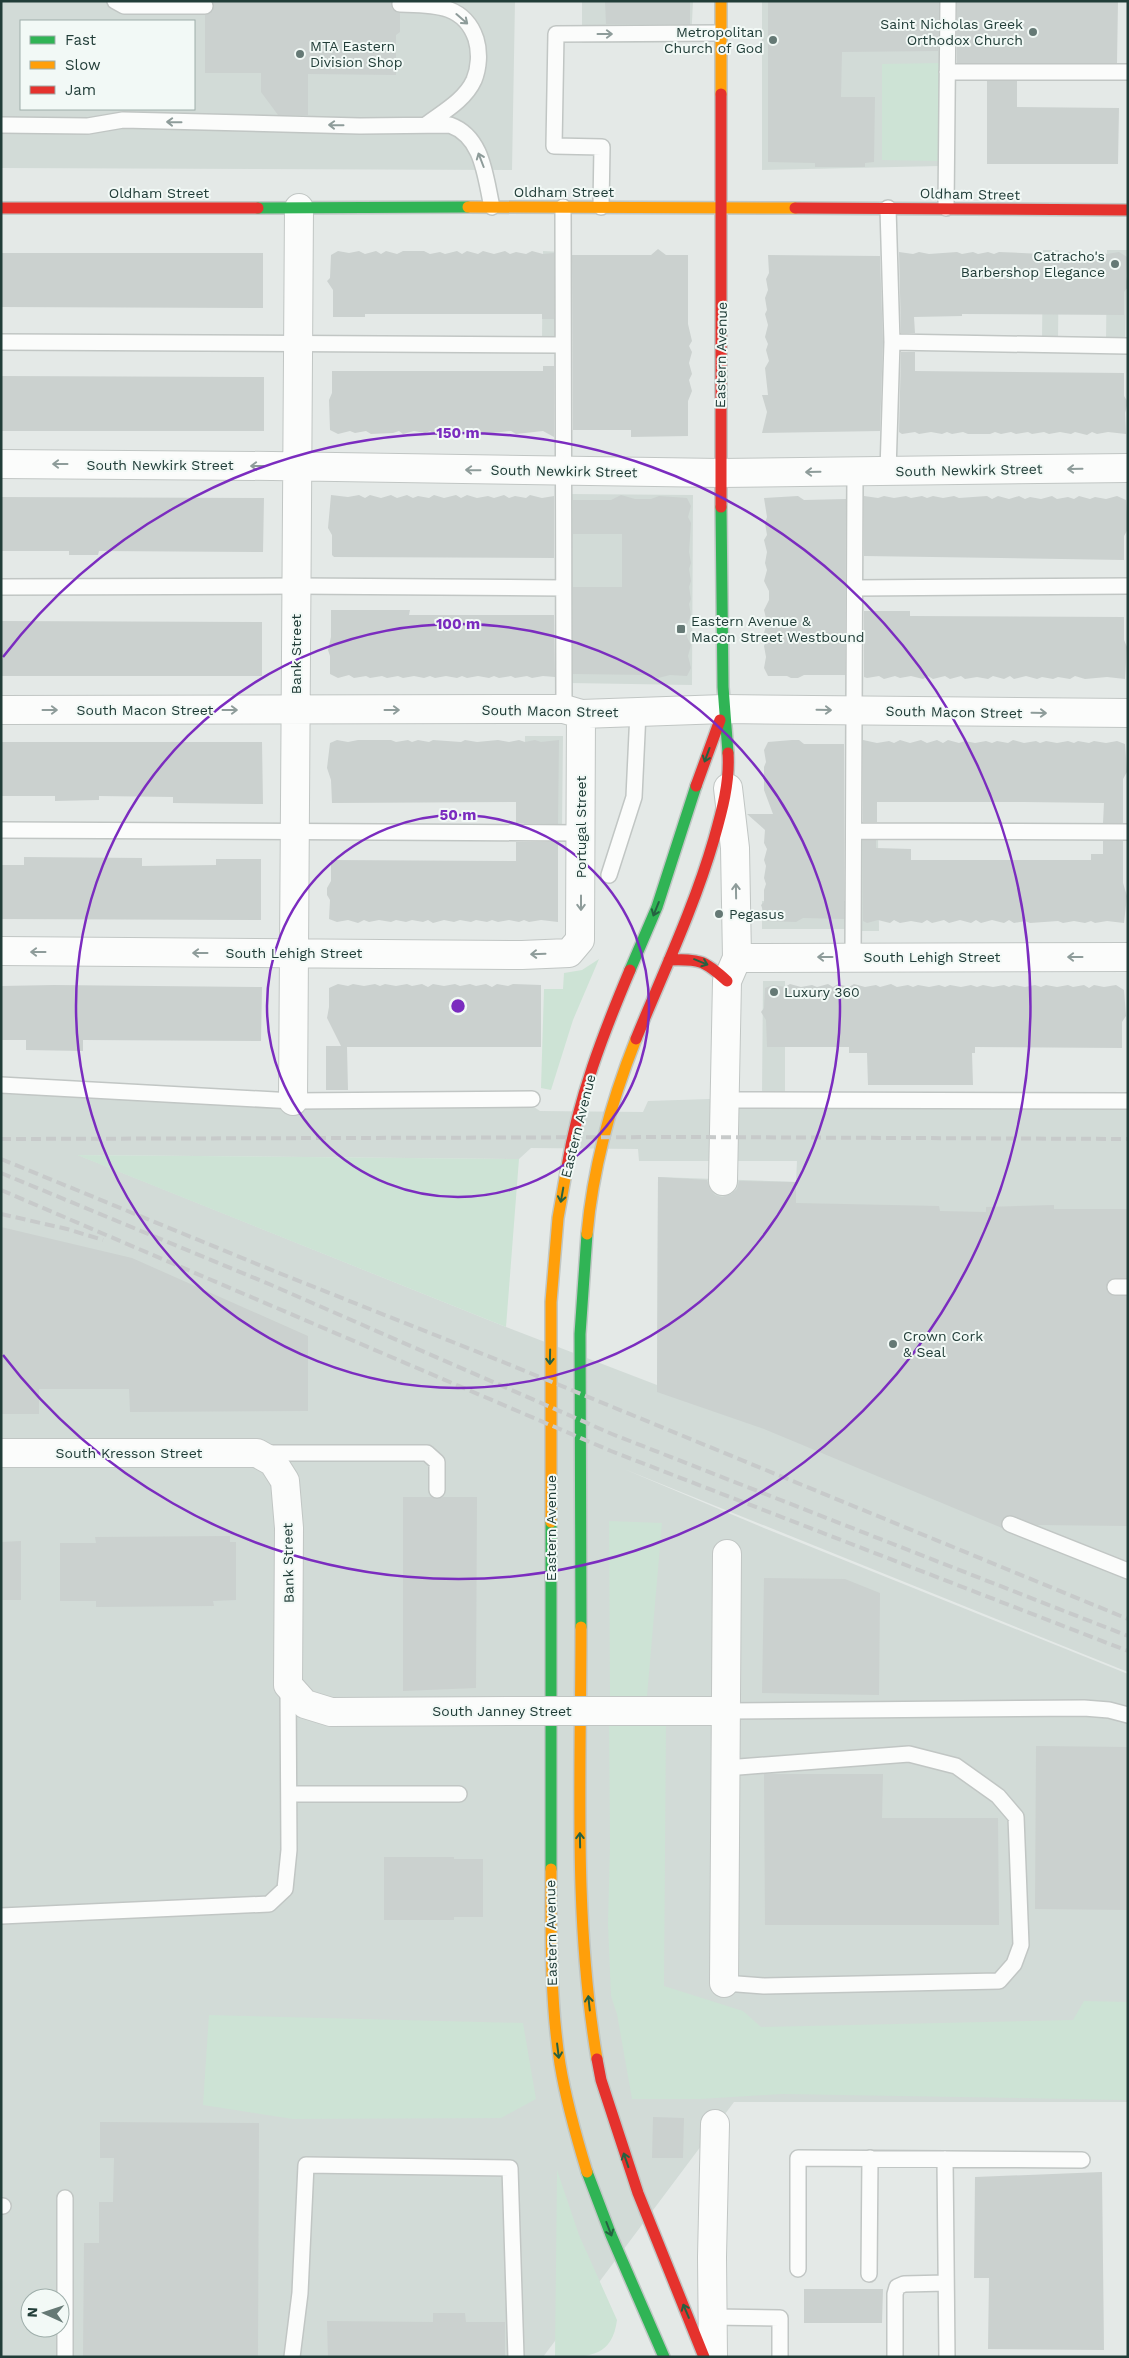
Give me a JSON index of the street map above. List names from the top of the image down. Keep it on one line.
{"streets":{"main road":["Oldham Street","Eastern Avenue"],"street":["South Newkirk Street","Bank Street","South Macon Street","Portugal Street","South Lehigh Street","South Kresson Street","South Janney Street"]},"crossings":[["Oldham Street","Eastern Avenue"],["Oldham Street","Bank Street"],["Eastern Avenue","South Newkirk Street"],["Eastern Avenue","South Macon Street"],["Eastern Avenue","South Lehigh Street"],["South Newkirk Street","Bank Street"],["Bank Street","South Macon Street"],["Bank Street","South Lehigh Street"],["Bank Street","South Kresson Street"],["Bank Street","South Janney Street"],["South Macon Street","Portugal Street"],["Portugal Street","South Lehigh Street"]],"one_way":["South Newkirk Street","South Macon Street","Portugal Street","South Lehigh Street"],"places":{"other":["Saint Nicholas Greek Orthodox Church","Metropolitan Church of God","MTA Eastern Division Shop","Catracho's Barbershop Elegance","Pegasus","Luxury 360","Crown Cork & Seal"],"transit":["Eastern Avenue & Macon Street Westbound"]},"legend":["Fast","Slow","Jam"],"north":"left","rings":["150 m","100 m","50 m"]}
